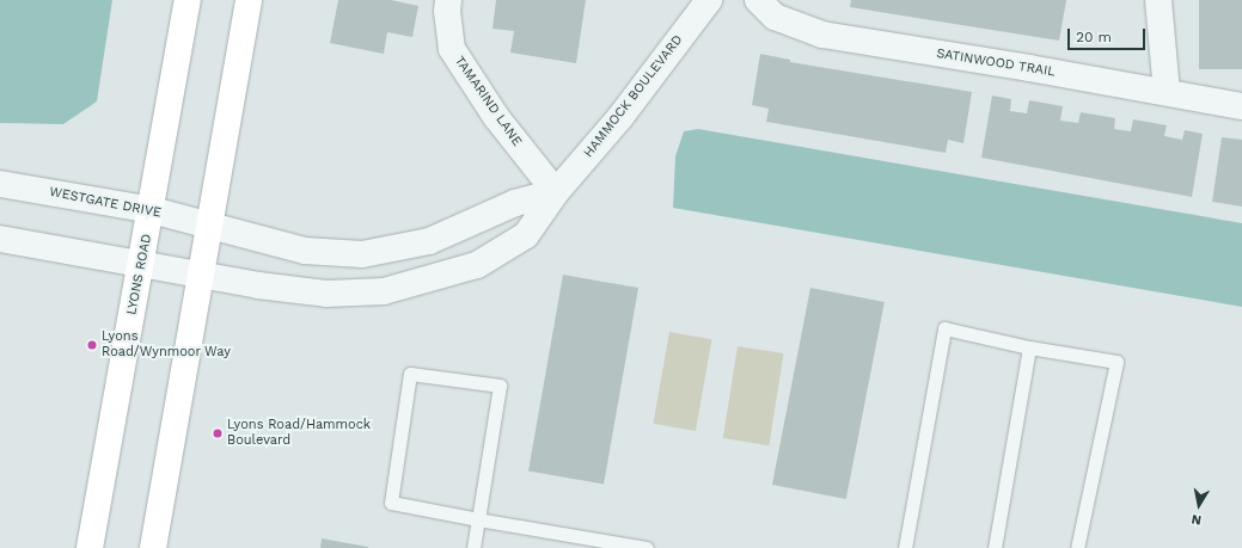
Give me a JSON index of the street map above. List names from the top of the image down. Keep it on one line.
{"streets":{"main road":["LYONS ROAD"],"street":["SATINWOOD TRAIL","HAMMOCK BOULEVARD","TAMARIND LANE","WESTGATE DRIVE"]},"crossings":[["HAMMOCK BOULEVARD","TAMARIND LANE"],["WESTGATE DRIVE","LYONS ROAD"]],"places":["Lyons Road/Wynmoor Way","Lyons Road/Hammock Boulevard"],"scale_bar":"20 m","north":"bottom"}
